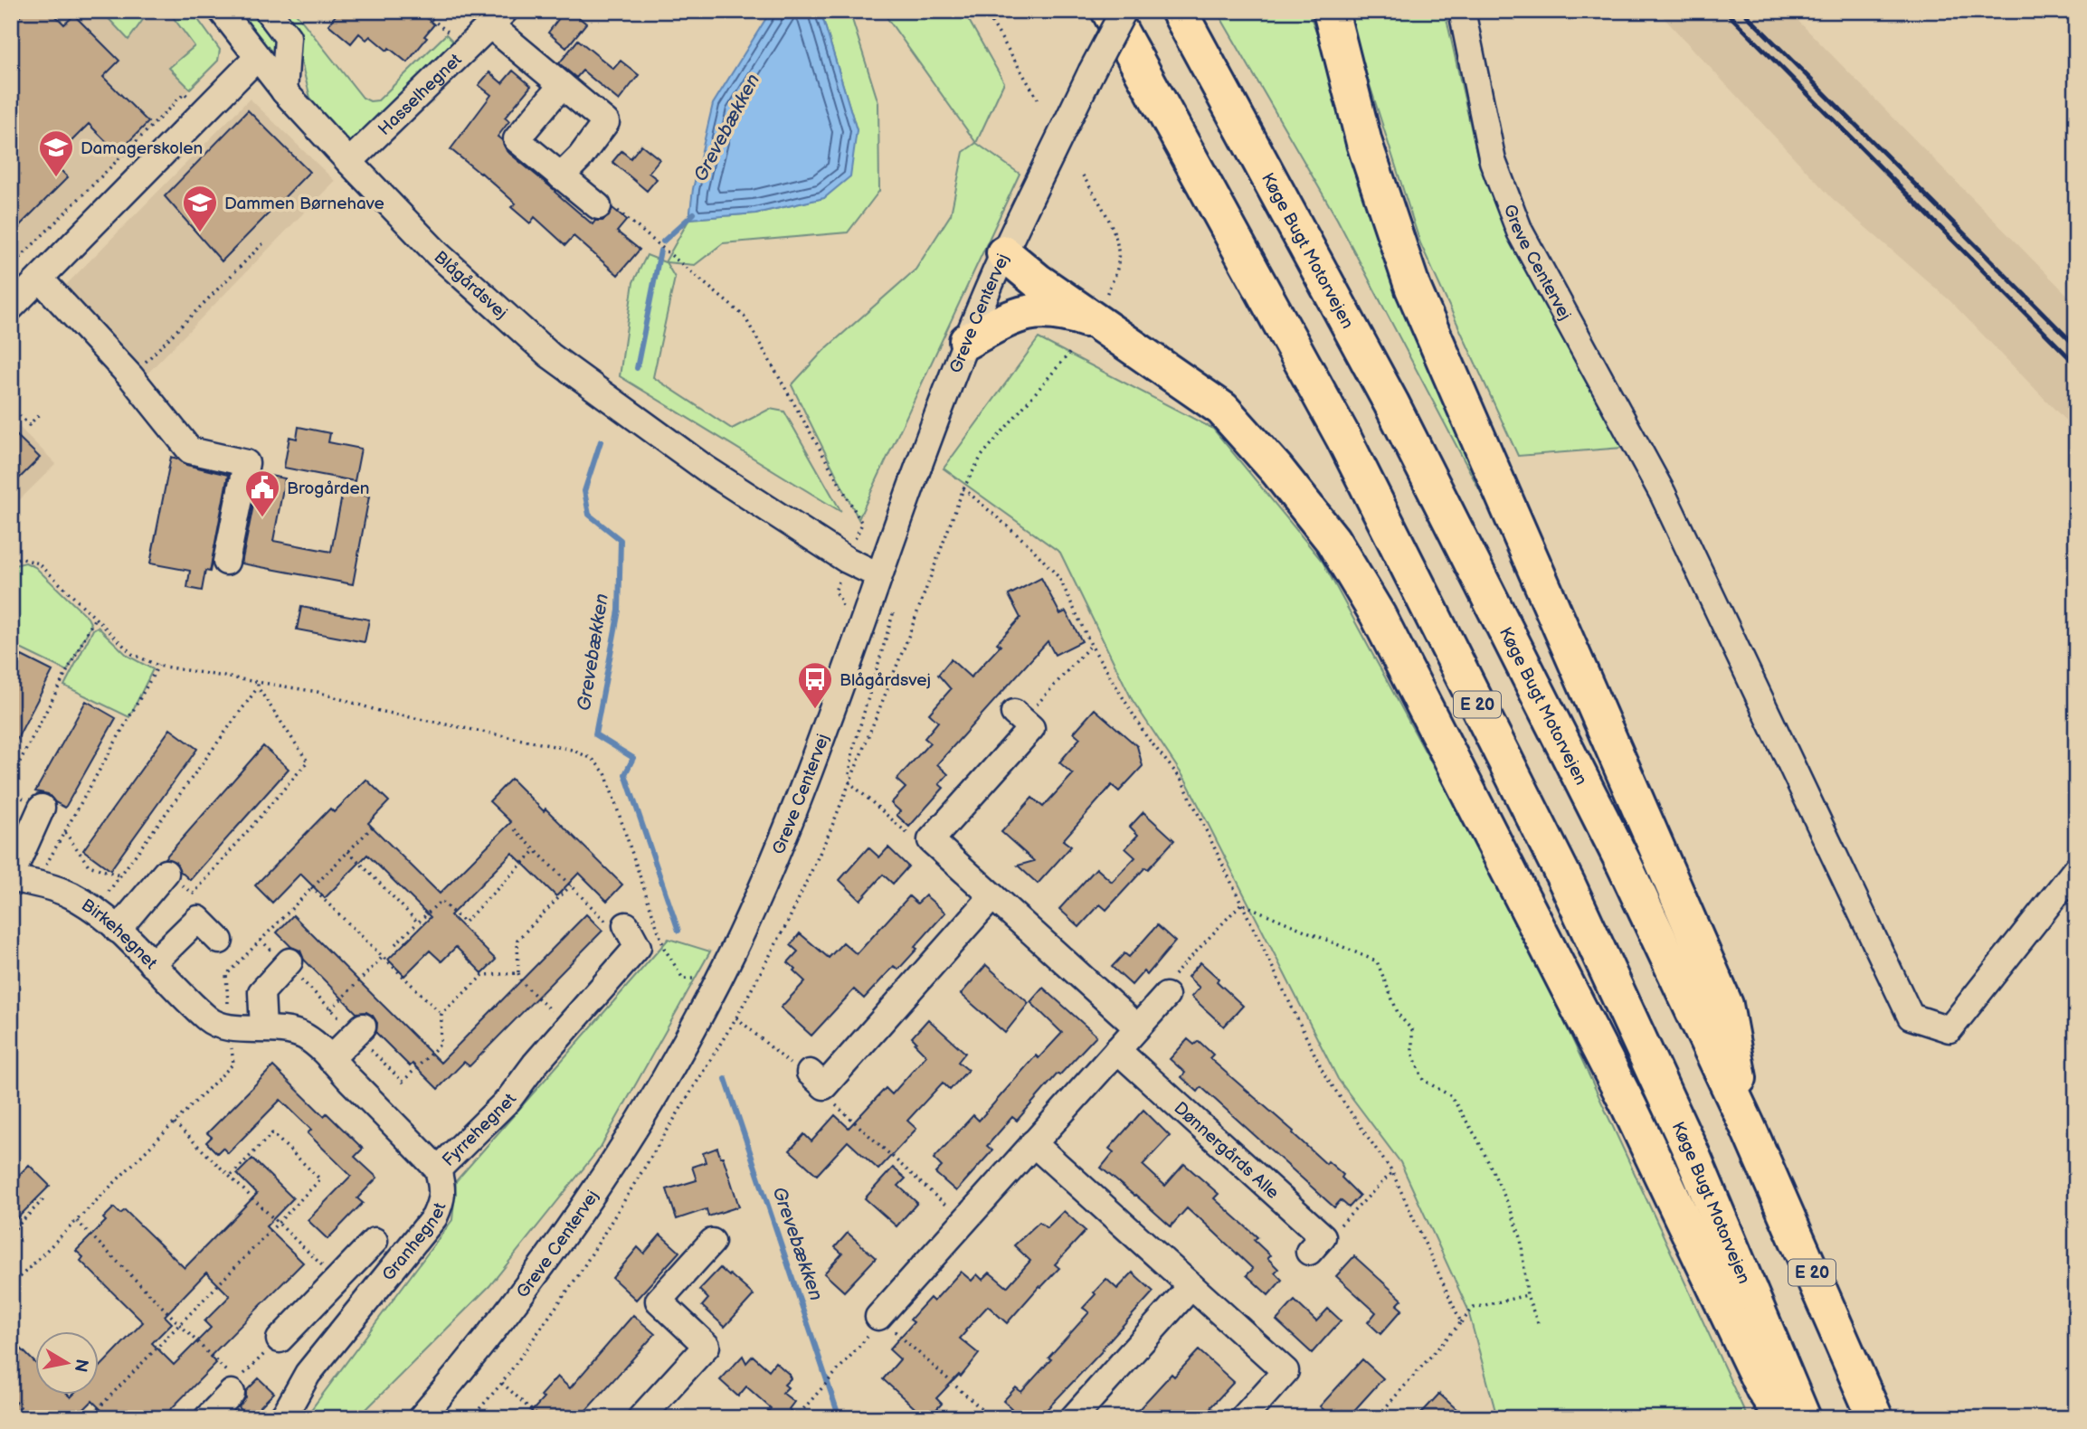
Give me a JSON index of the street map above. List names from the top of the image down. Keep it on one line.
{"streets":{"highway":["Køge Bugt Motorvejen","E 20"],"street":["Hasselhegnet","Greve Centervej","Blågårdsvej","Birkehegnet","Fyrrehegnet","Dønnergårds Alle","Granhegnet"]},"crossings":[["Hasselhegnet","Blågårdsvej"],["Greve Centervej","Blågårdsvej"],["Birkehegnet","Fyrrehegnet"],["Fyrrehegnet","Granhegnet"]],"water":["Grevebækken"],"places":{"school or university":["Damagerskolen","Dammen Børnehave"],"public building":["Brogården"],"bus stop":["Blågårdsvej"]},"north":"right"}
